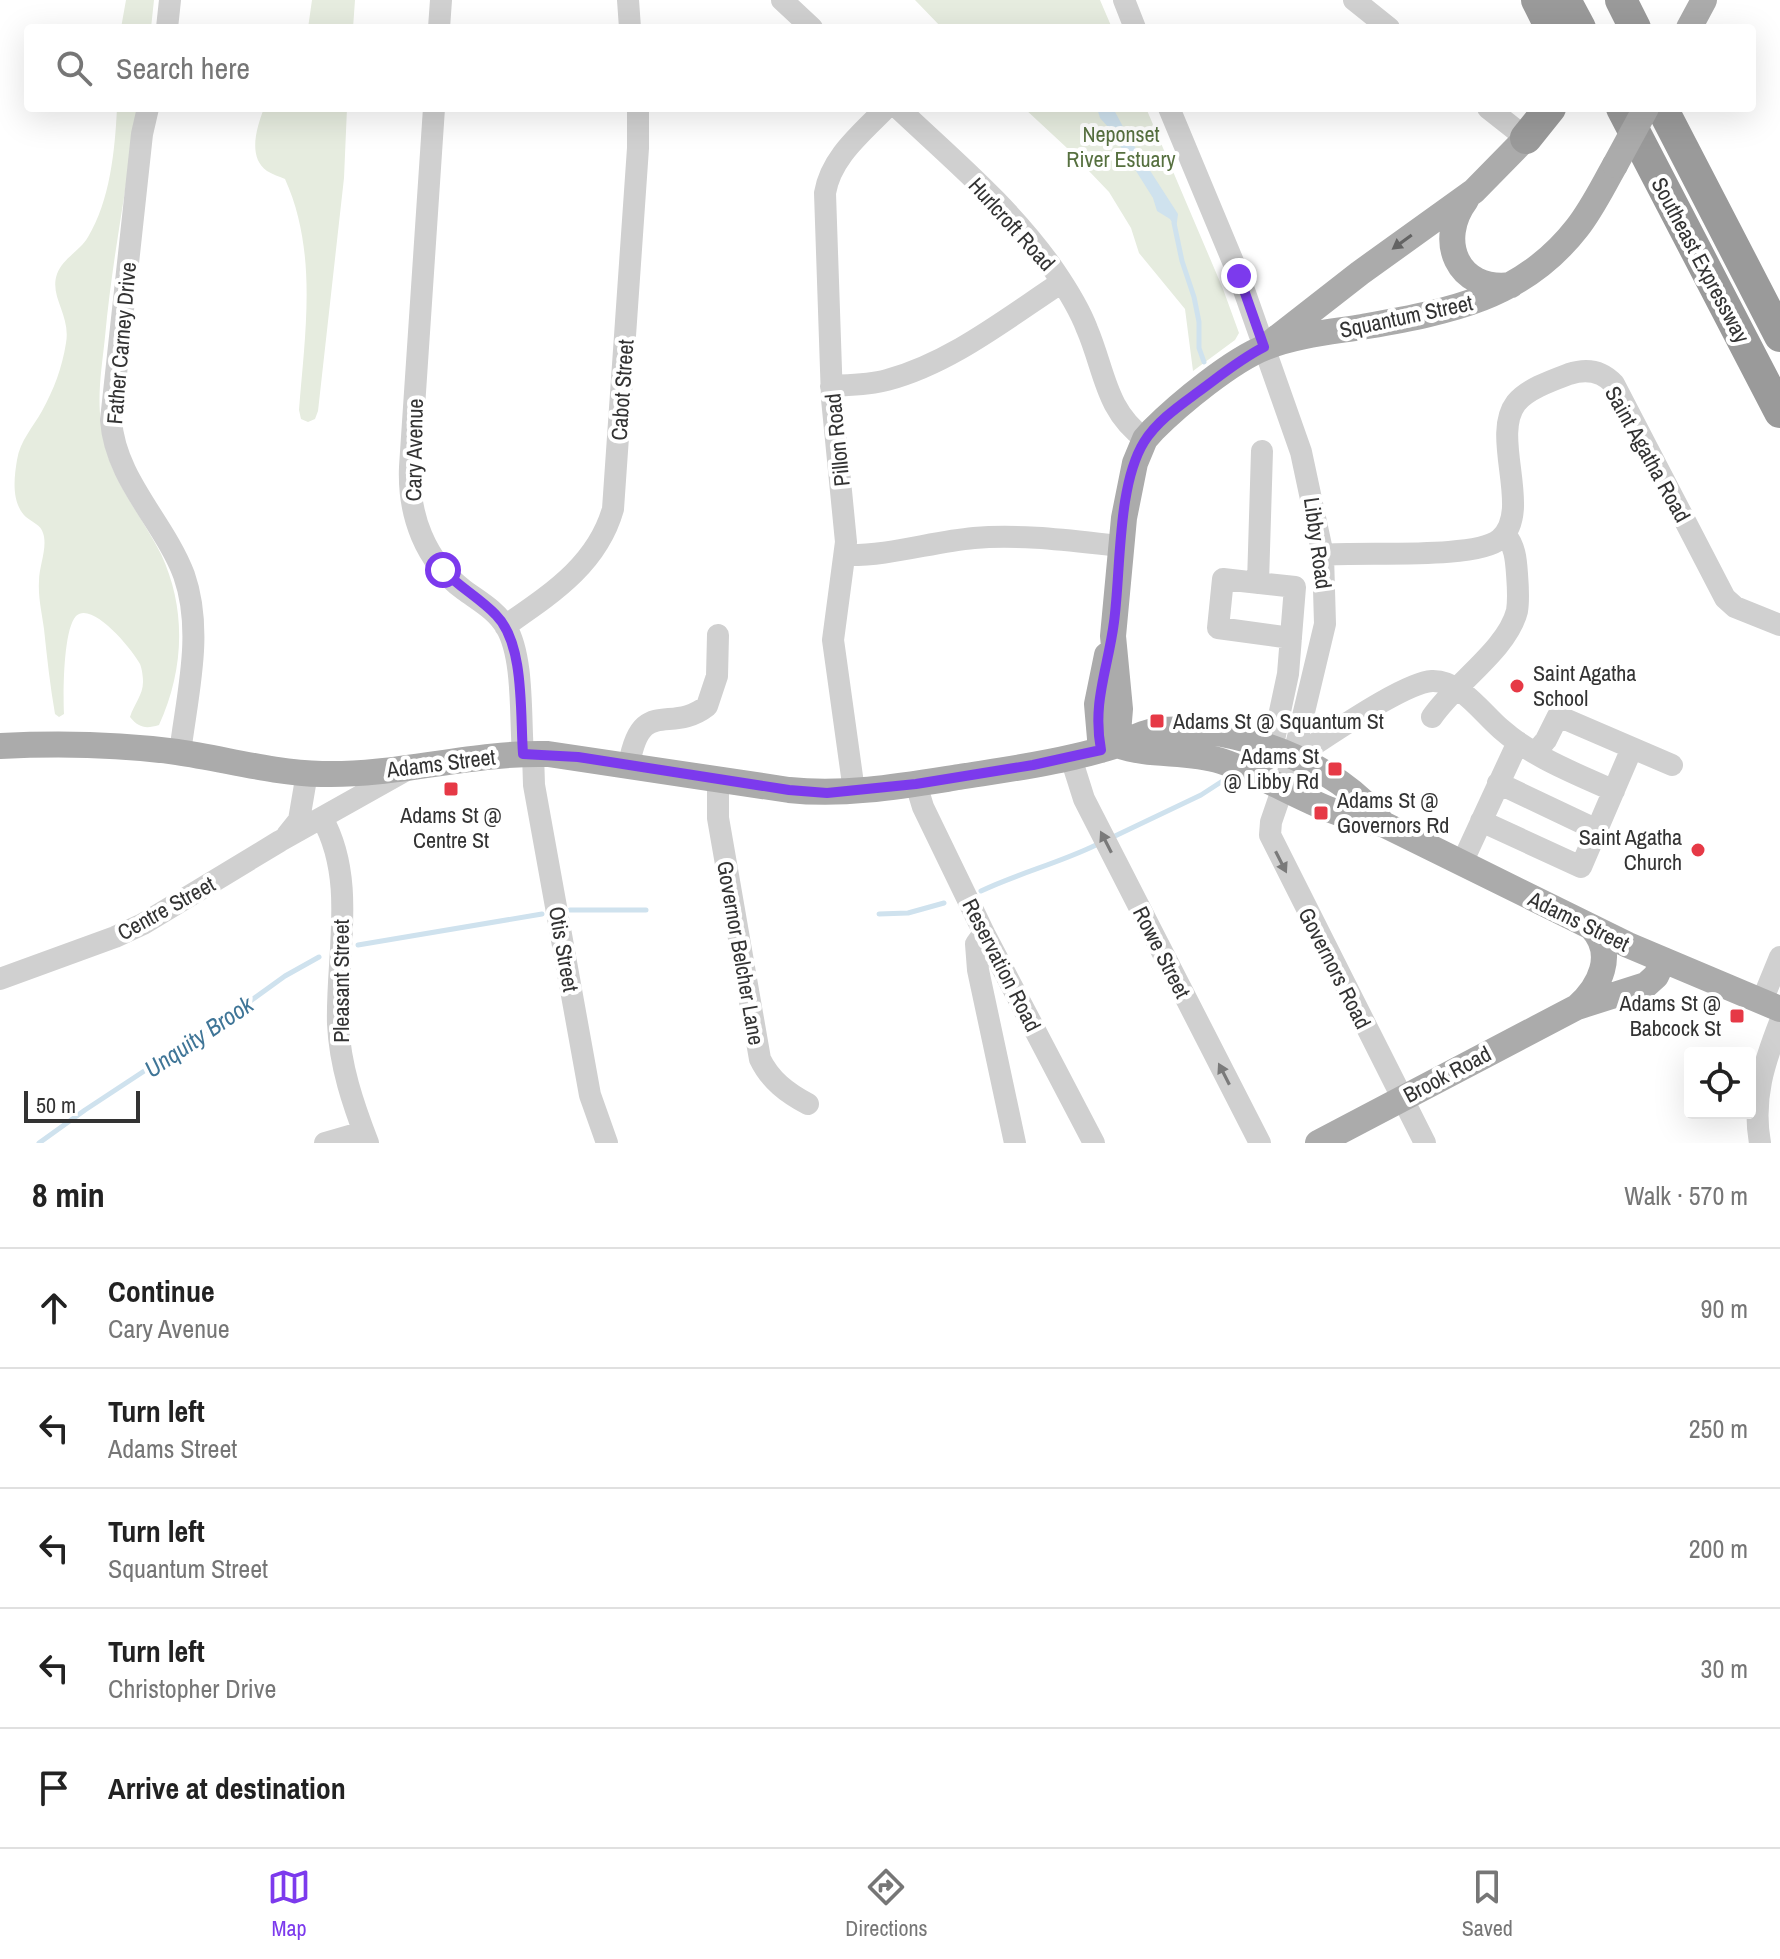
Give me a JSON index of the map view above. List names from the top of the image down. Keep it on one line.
{"streets":{"highway":["Southeast Expressway"],"main road":["Squantum Street","Adams Street","Brook Road"],"street":["Hurlcroft Road","Father Carney Drive","Cabot Street","Pillon Road","Cary Avenue","Saint Agatha Road","Libby Road","Centre Street","Otis Street","Rowe Street","Governor Belcher Lane","Reservation Road","Governors Road","Pleasant Street"]},"crossings":[["Hurlcroft Road","Squantum Street"],["Squantum Street","Libby Road"],["Squantum Street","Adams Street"],["Father Carney Drive","Adams Street"],["Cabot Street","Cary Avenue"],["Pillon Road","Adams Street"],["Libby Road","Adams Street"],["Libby Road","Governors Road"],["Adams Street","Centre Street"],["Adams Street","Otis Street"],["Adams Street","Rowe Street"],["Adams Street","Governor Belcher Lane"],["Adams Street","Reservation Road"],["Adams Street","Governors Road"],["Adams Street","Brook Road"],["Centre Street","Pleasant Street"],["Governors Road","Brook Road"]],"one_way":["Governors Road"],"water":["Unquity Brook"],"parks":["Neponset River Estuary"],"places":{"other":["Saint Agatha School","Saint Agatha Church"],"transit":["Adams St @ Squantum St","Adams St @ Libby Rd","Adams St @ Centre St","Adams St @ Governors Rd","Adams St @ Babcock St"]},"scale_bar":"50 m","page":{"search":"Search here","scale":"50 m","heading":["8 min","Walk · 570 m"],"list":[["Continue","Cary Avenue","90 m"],["Turn left","Adams Street","250 m"],["Turn left","Squantum Street","200 m"],["Turn left","Christopher Drive","30 m"],"Arrive at destination"],"nav":["Map","Directions","Saved"]}}
